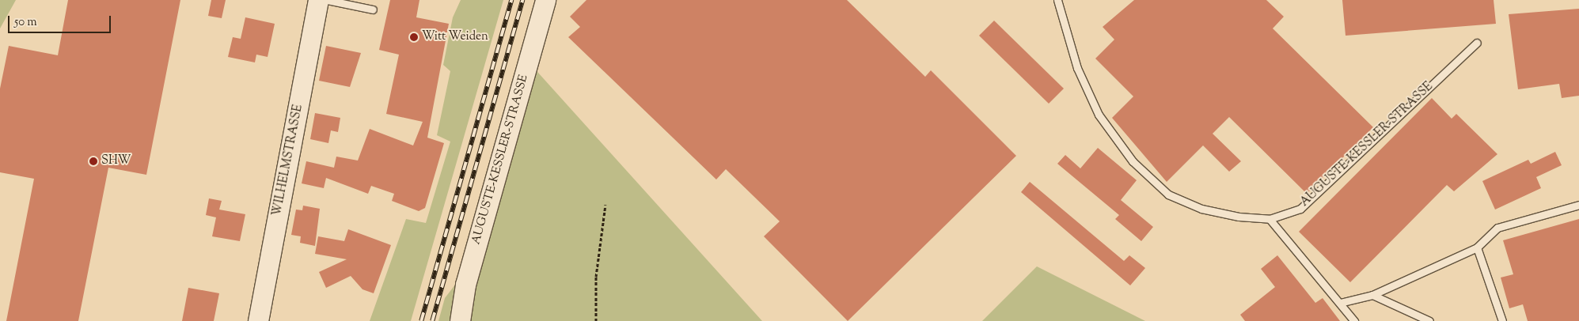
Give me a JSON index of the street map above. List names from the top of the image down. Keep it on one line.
{"streets":{"street":["AUGUSTE-KESSLER-STRASSE","WILHELMSTRASSE"]},"places":["Witt Weiden","SHW"],"scale_bar":"50 m"}
